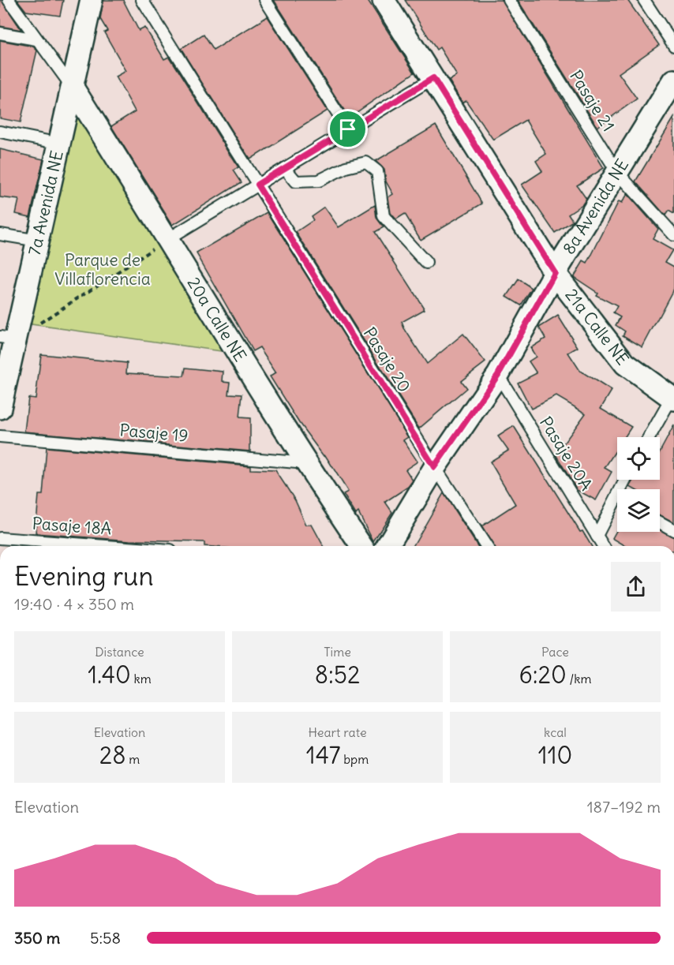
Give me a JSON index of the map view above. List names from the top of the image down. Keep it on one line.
{"streets":{"street":["7a Avenida NE","8a Avenida NE","20a Calle NE","21a Calle NE"],"lane":["Pasaje 21","Pasaje 20","Pasaje 19","Pasaje 20A","Pasaje 18A"]},"crossings":[["Pasaje 21","8a Avenida NE"],["7a Avenida NE","20a Calle NE"],["8a Avenida NE","21a Calle NE"],["8a Avenida NE","Pasaje 20"],["8a Avenida NE","Pasaje 20A"],["20a Calle NE","Pasaje 19"]],"parks":["Parque de Villaflorencia"],"page":{"heading":["Evening run","19:40 · 4 × 350 m"],"stats":[["Distance","1.40 km"],["Time","8:52"],["Pace","6:20 /km"],["Elevation","28 m"],["Heart rate","147 bpm"],["kcal","110"]],"chart":["Elevation","187–192 m"],"list":[{"name":"350 m","note":"5:58"}]}}
